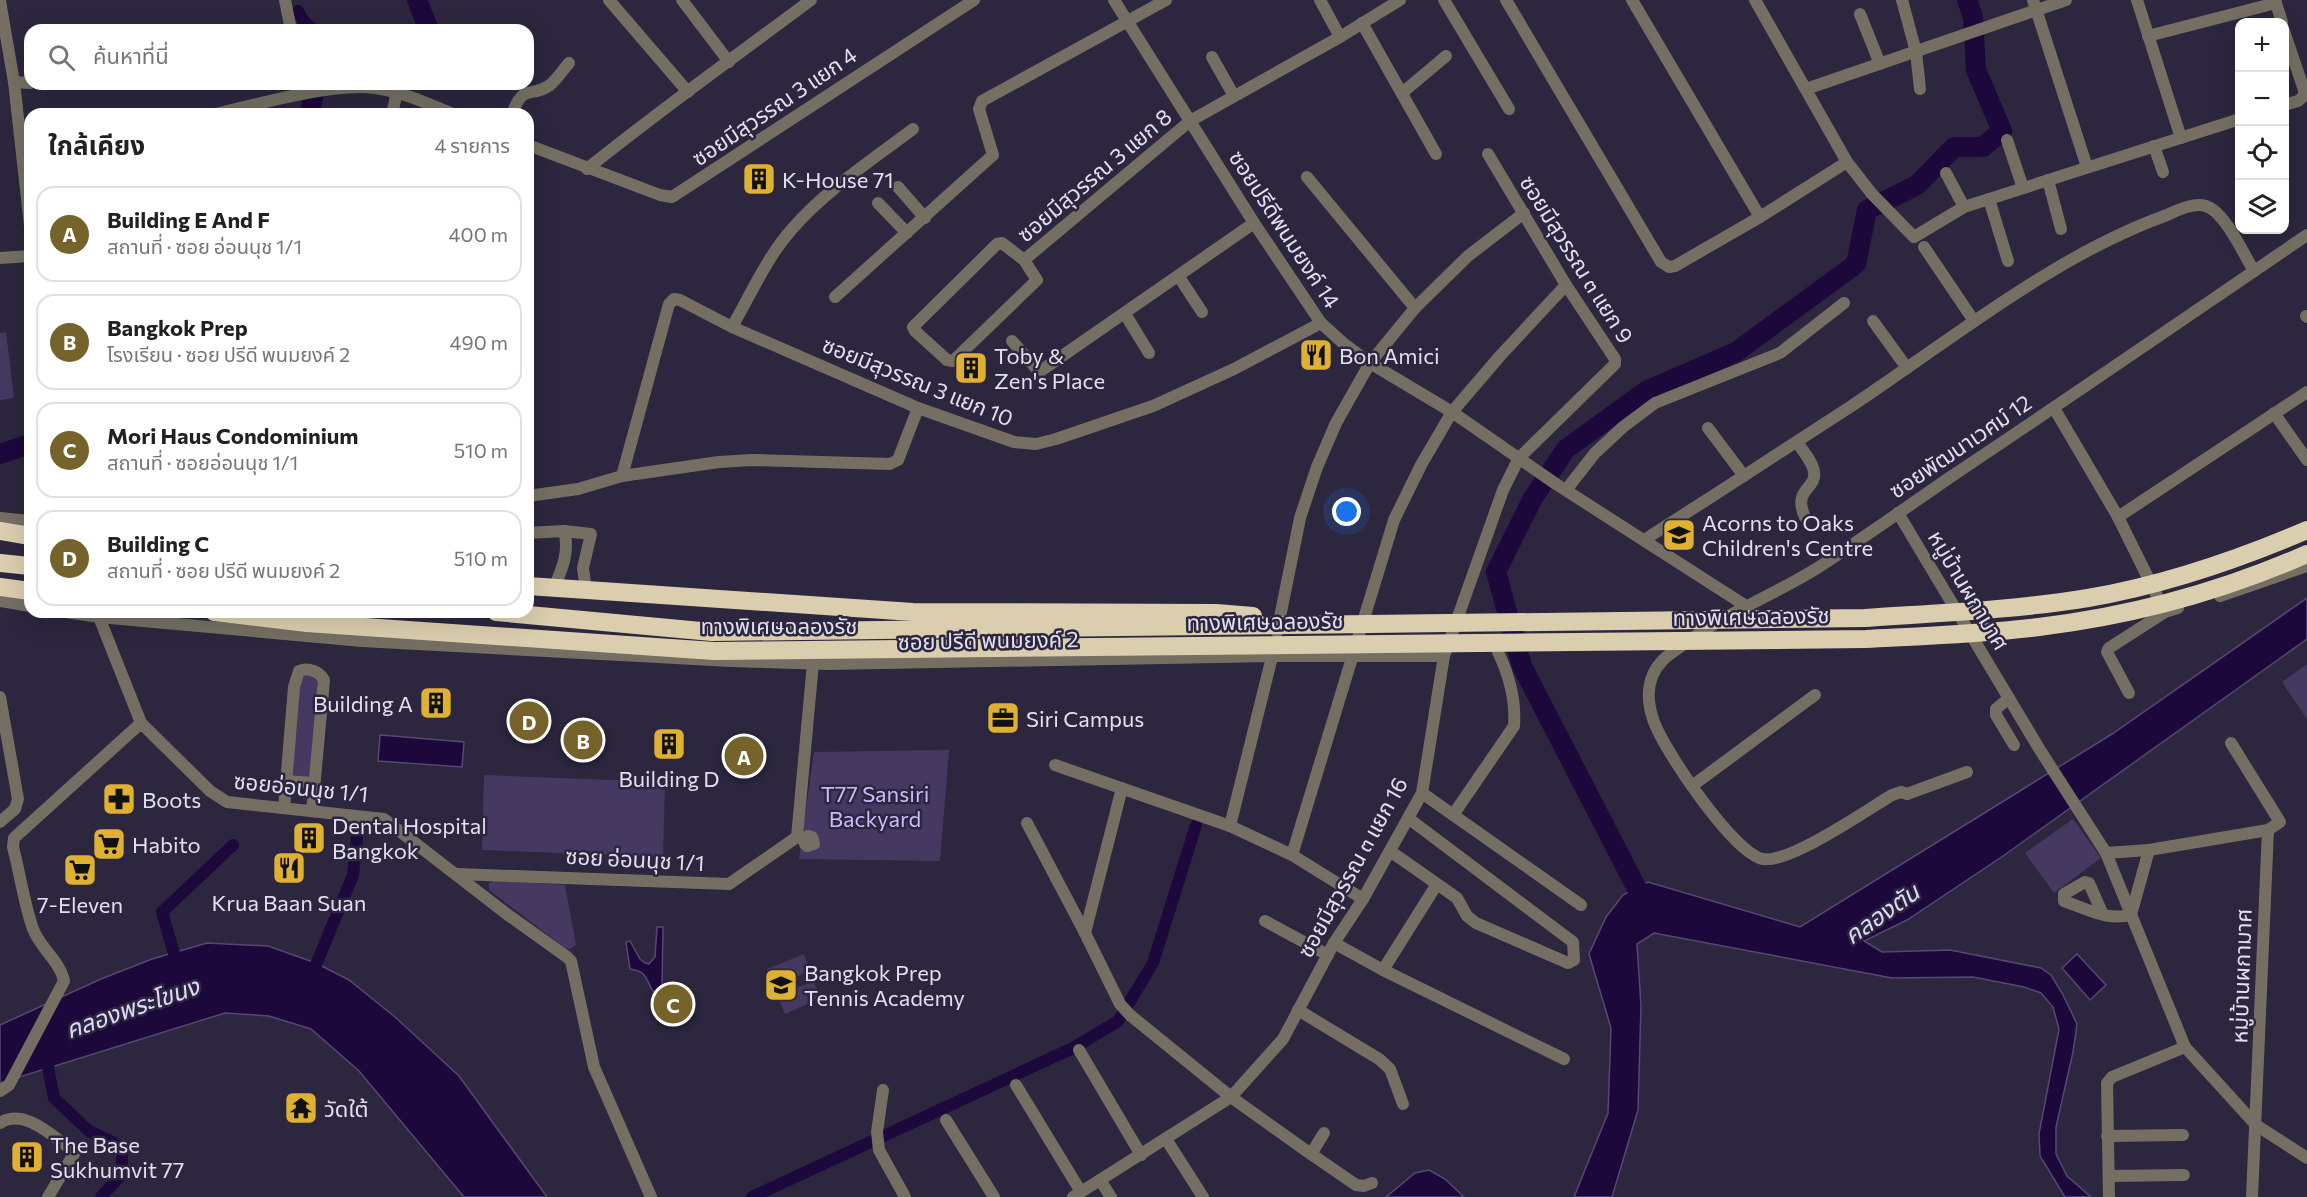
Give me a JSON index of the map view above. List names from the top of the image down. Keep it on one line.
{"streets":{"highway":["ทางพิเศษฉลองรัช"],"street":["ซอยมีสุวรรณ 3 แยก 4","ซอยมีสุวรรณ 3 แยก 8","ซอยปรีดีพนมยงค์ 14","ซอยมีสุวรรณ ๓ แยก 9","ซอยมีสุวรรณ 3 แยก 10","ซอยพัฒนาเวศม์ 12","หมู่บ้านผกามาศ","ซอย ปรีดี พนมยงค์ 2","ซอยอ่อนนุช 1/1","ซอย อ่อนนุช 1/1","ซอยมีสุวรรณ ๓ แยก 16"]},"crossings":[["ซอยมีสุวรรณ 3 แยก 8","ซอยปรีดีพนมยงค์ 14"],["ซอยปรีดีพนมยงค์ 14","ซอยมีสุวรรณ ๓ แยก 9"],["ซอยปรีดีพนมยงค์ 14","ซอยมีสุวรรณ 3 แยก 10"],["ซอยปรีดีพนมยงค์ 14","ซอยพัฒนาเวศม์ 12"],["ซอยปรีดีพนมยงค์ 14","ซอยมีสุวรรณ ๓ แยก 16"],["ซอยมีสุวรรณ ๓ แยก 9","ซอยมีสุวรรณ ๓ แยก 16"],["ซอยพัฒนาเวศม์ 12","หมู่บ้านผกามาศ"],["ซอย ปรีดี พนมยงค์ 2","ซอย อ่อนนุช 1/1"],["ซอย ปรีดี พนมยงค์ 2","ซอยมีสุวรรณ ๓ แยก 16"],["ซอยอ่อนนุช 1/1","ซอย อ่อนนุช 1/1"]],"water":["คลองตัน","คลองพระโขนง"],"parks":["T77 Sansiri Backyard"],"places":{"building":["K-House 71","Toby & Zen's Place","Building A","Building D","Dental Hospital Bangkok","The Base Sukhumvit 77"],"restaurant":["Bon Amici","Krua Baan Suan"],"school or university":["Acorns to Oaks Children's Centre","Bangkok Prep Tennis Academy"],"office":["Siri Campus"],"pharmacy":["Boots"],"supermarket":["Habito","7-Eleven"],"temple":["วัดใต้"]},"page":{"map_buttons":["+","−"],"search":"ค้นหาที่นี่","heading":["ใกล้เคียง","4 รายการ"],"list":[{"mark":"A","name":"Building E And F","note":"สถานที่ · ซอย อ่อนนุช 1/1","value":"400 m"},{"mark":"B","name":"Bangkok Prep","note":"โรงเรียน · ซอย ปรีดี พนมยงค์ 2","value":"490 m"},{"mark":"C","name":"Mori Haus Condominium","note":"สถานที่ · ซอยอ่อนนุช 1/1","value":"510 m"},{"mark":"D","name":"Building C","note":"สถานที่ · ซอย ปรีดี พนมยงค์ 2","value":"510 m"}],"pins":["D","B","A","C"]}}
